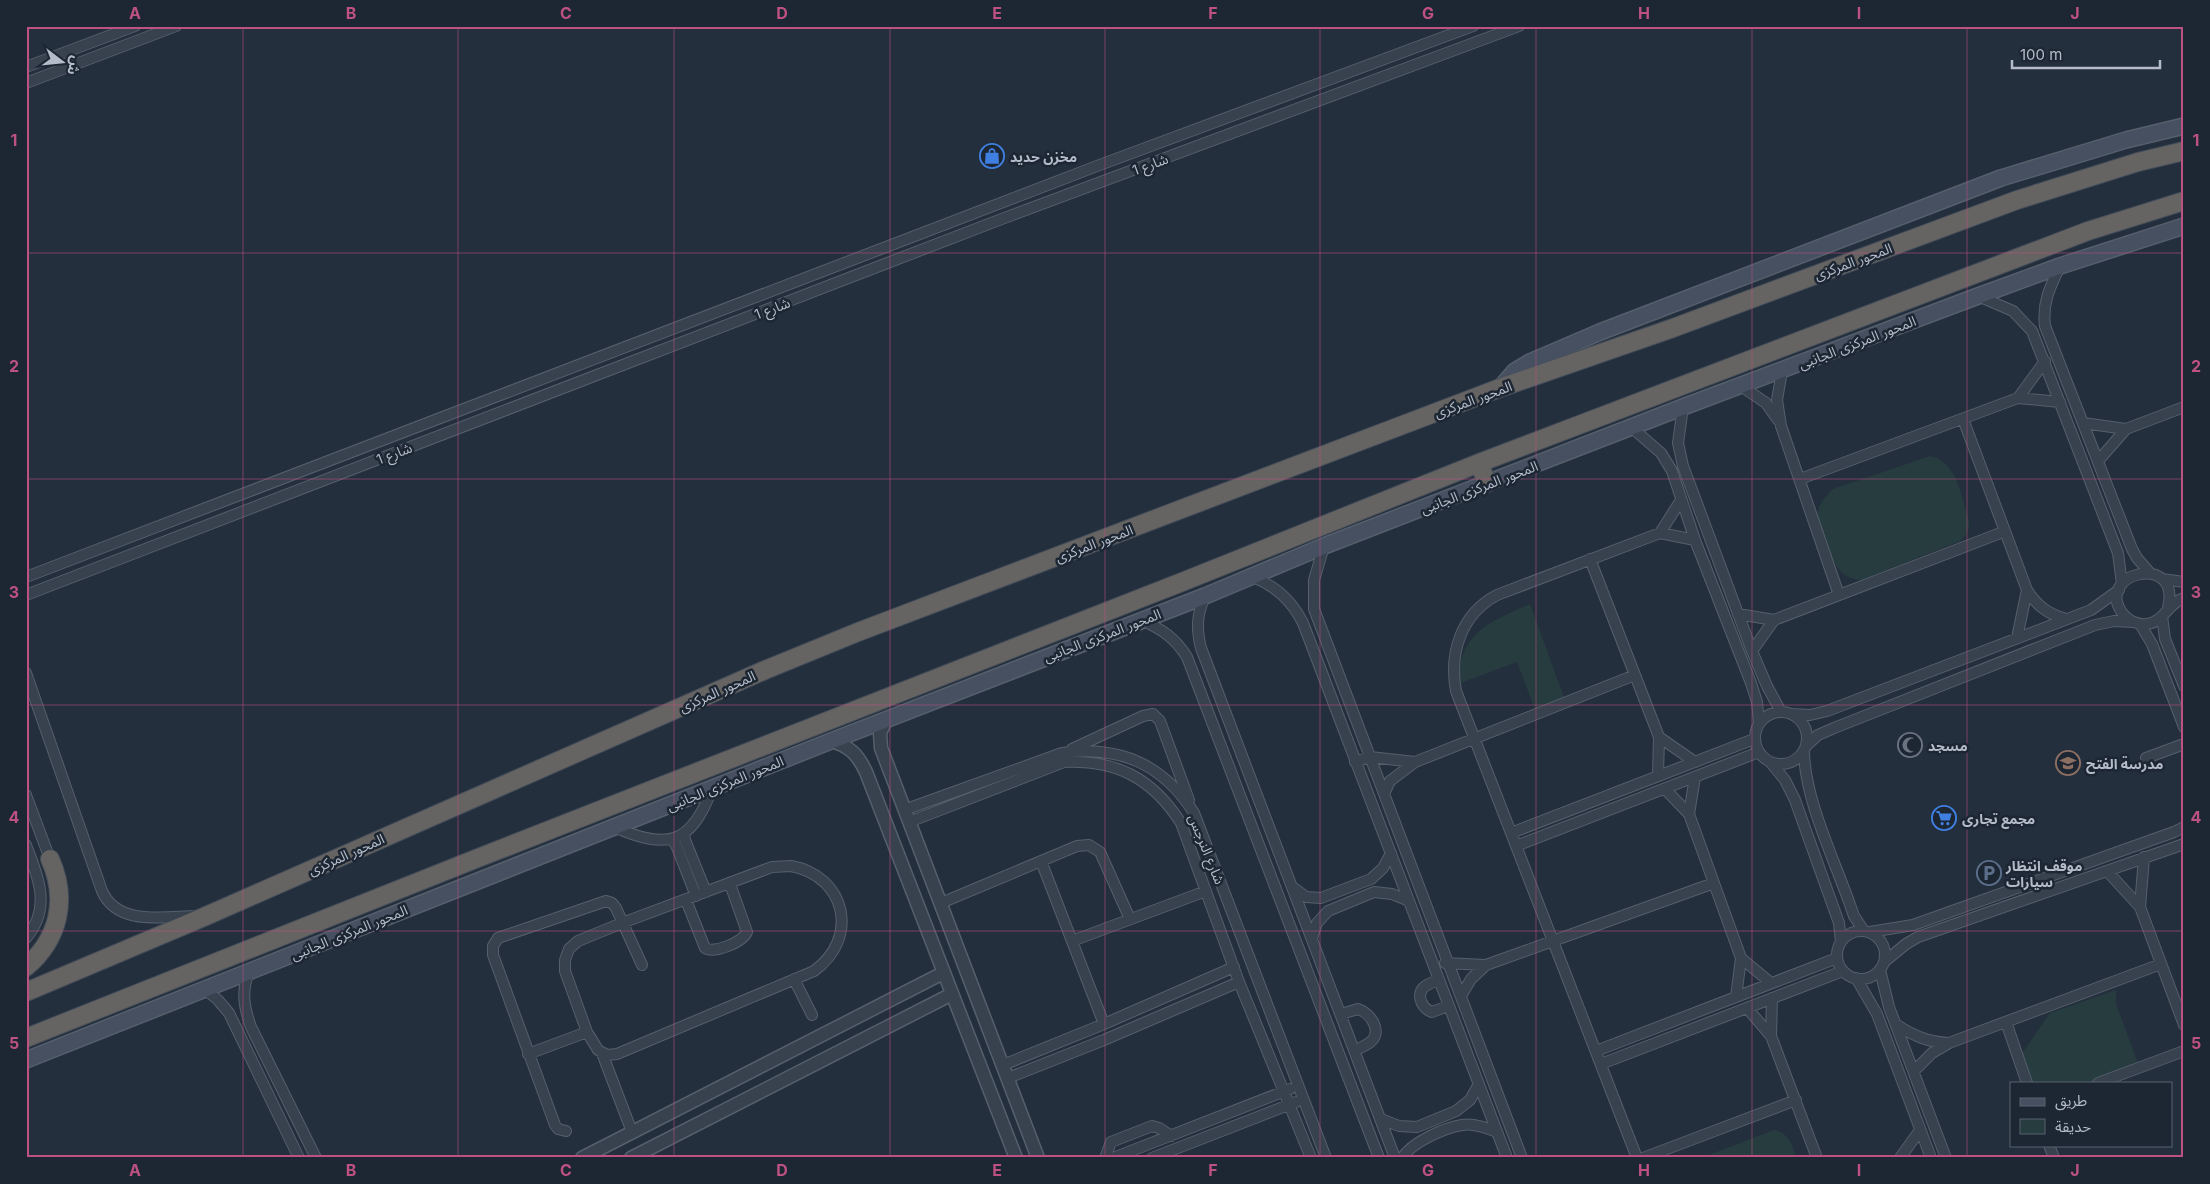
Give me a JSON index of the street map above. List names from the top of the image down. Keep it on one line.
{"streets":{"highway":["المحور المركزى"],"main road":["المحور المركزى الجانبى"],"street":["شارع 1","شارع النرجس"]},"places":{"shop":["مخزن حديد"],"mosque":["مسجد"],"school or university":["مدرسة الفتح"],"supermarket":["مجمع تجارى"],"parking":["موقف انتظار سيارات"]},"legend":["طريق","حديقة"],"scale_bar":"100 m","north":"right","grid":{"columns":["A","B","C","D","E","F","G","H","I","J"],"rows":["1","2","3","4","5"]}}
